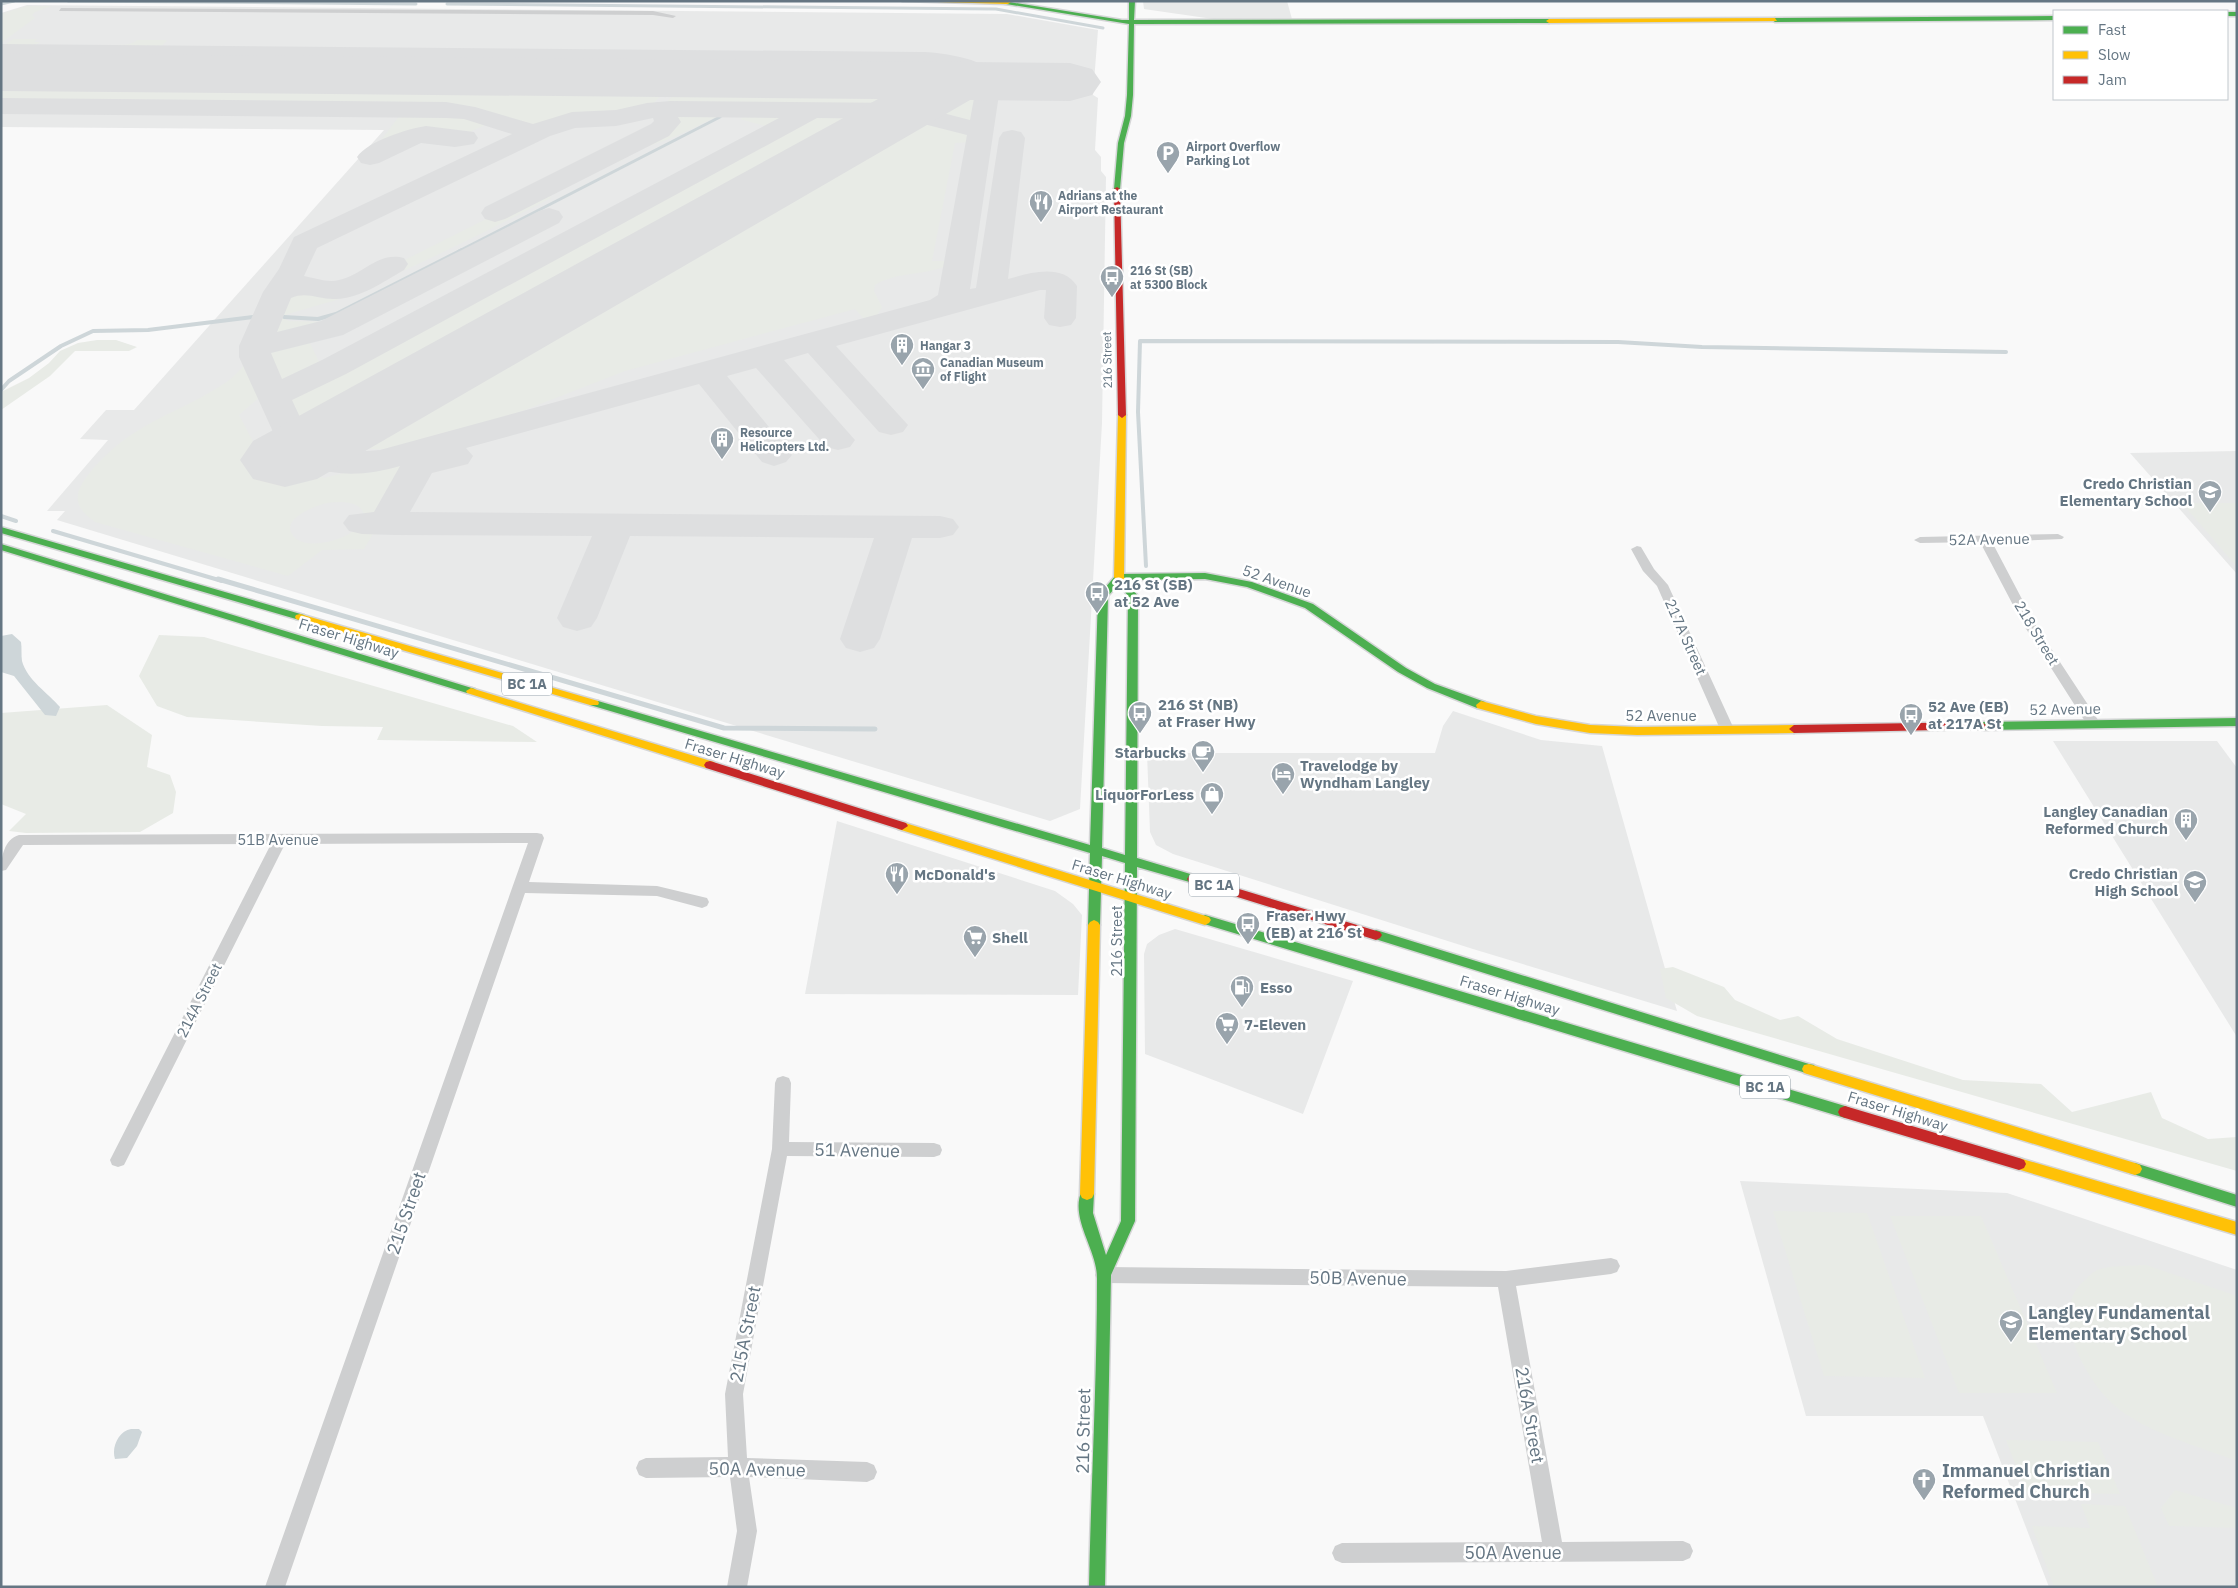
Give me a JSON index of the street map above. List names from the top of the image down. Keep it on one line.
{"streets":{"main road":["216 Street","52 Avenue","Fraser Highway","BC 1A"],"street":["52A Avenue","218 Street","217A Street","51B Avenue","214A Street","51 Avenue","215 Street","50B Avenue","215A Street","216A Street","50A Avenue"]},"crossings":[["216 Street","52 Avenue"],["216 Street","Fraser Highway"],["216 Street","50B Avenue"],["52A Avenue","218 Street"],["52 Avenue","218 Street"],["52 Avenue","217A Street"],["51B Avenue","214A Street"],["51B Avenue","215 Street"],["51 Avenue","215A Street"],["50B Avenue","216A Street"],["215A Street","50A Avenue"],["216A Street","50A Avenue"]],"places":{"parking":["Airport Overflow Parking Lot"],"restaurant":["Adrians at the Airport Restaurant","McDonald's"],"bus stop":["216 St (SB) at 5300 Block","216 St (SB) at 52 Ave","216 St (NB) at Fraser Hwy","52 Ave (EB) at 217A St","Fraser Hwy (EB) at 216 St"],"building":["Hangar 3","Resource Helicopters Ltd.","Langley Canadian Reformed Church"],"museum":["Canadian Museum of Flight"],"school or university":["Credo Christian Elementary School","Credo Christian High School","Langley Fundamental Elementary School"],"cafe":["Starbucks"],"hotel":["Travelodge by Wyndham Langley"],"shop":["LiquorForLess"],"supermarket":["Shell","7-Eleven"],"fuel station":["Esso"],"church":["Immanuel Christian Reformed Church"]},"legend":["Fast","Slow","Jam"]}
